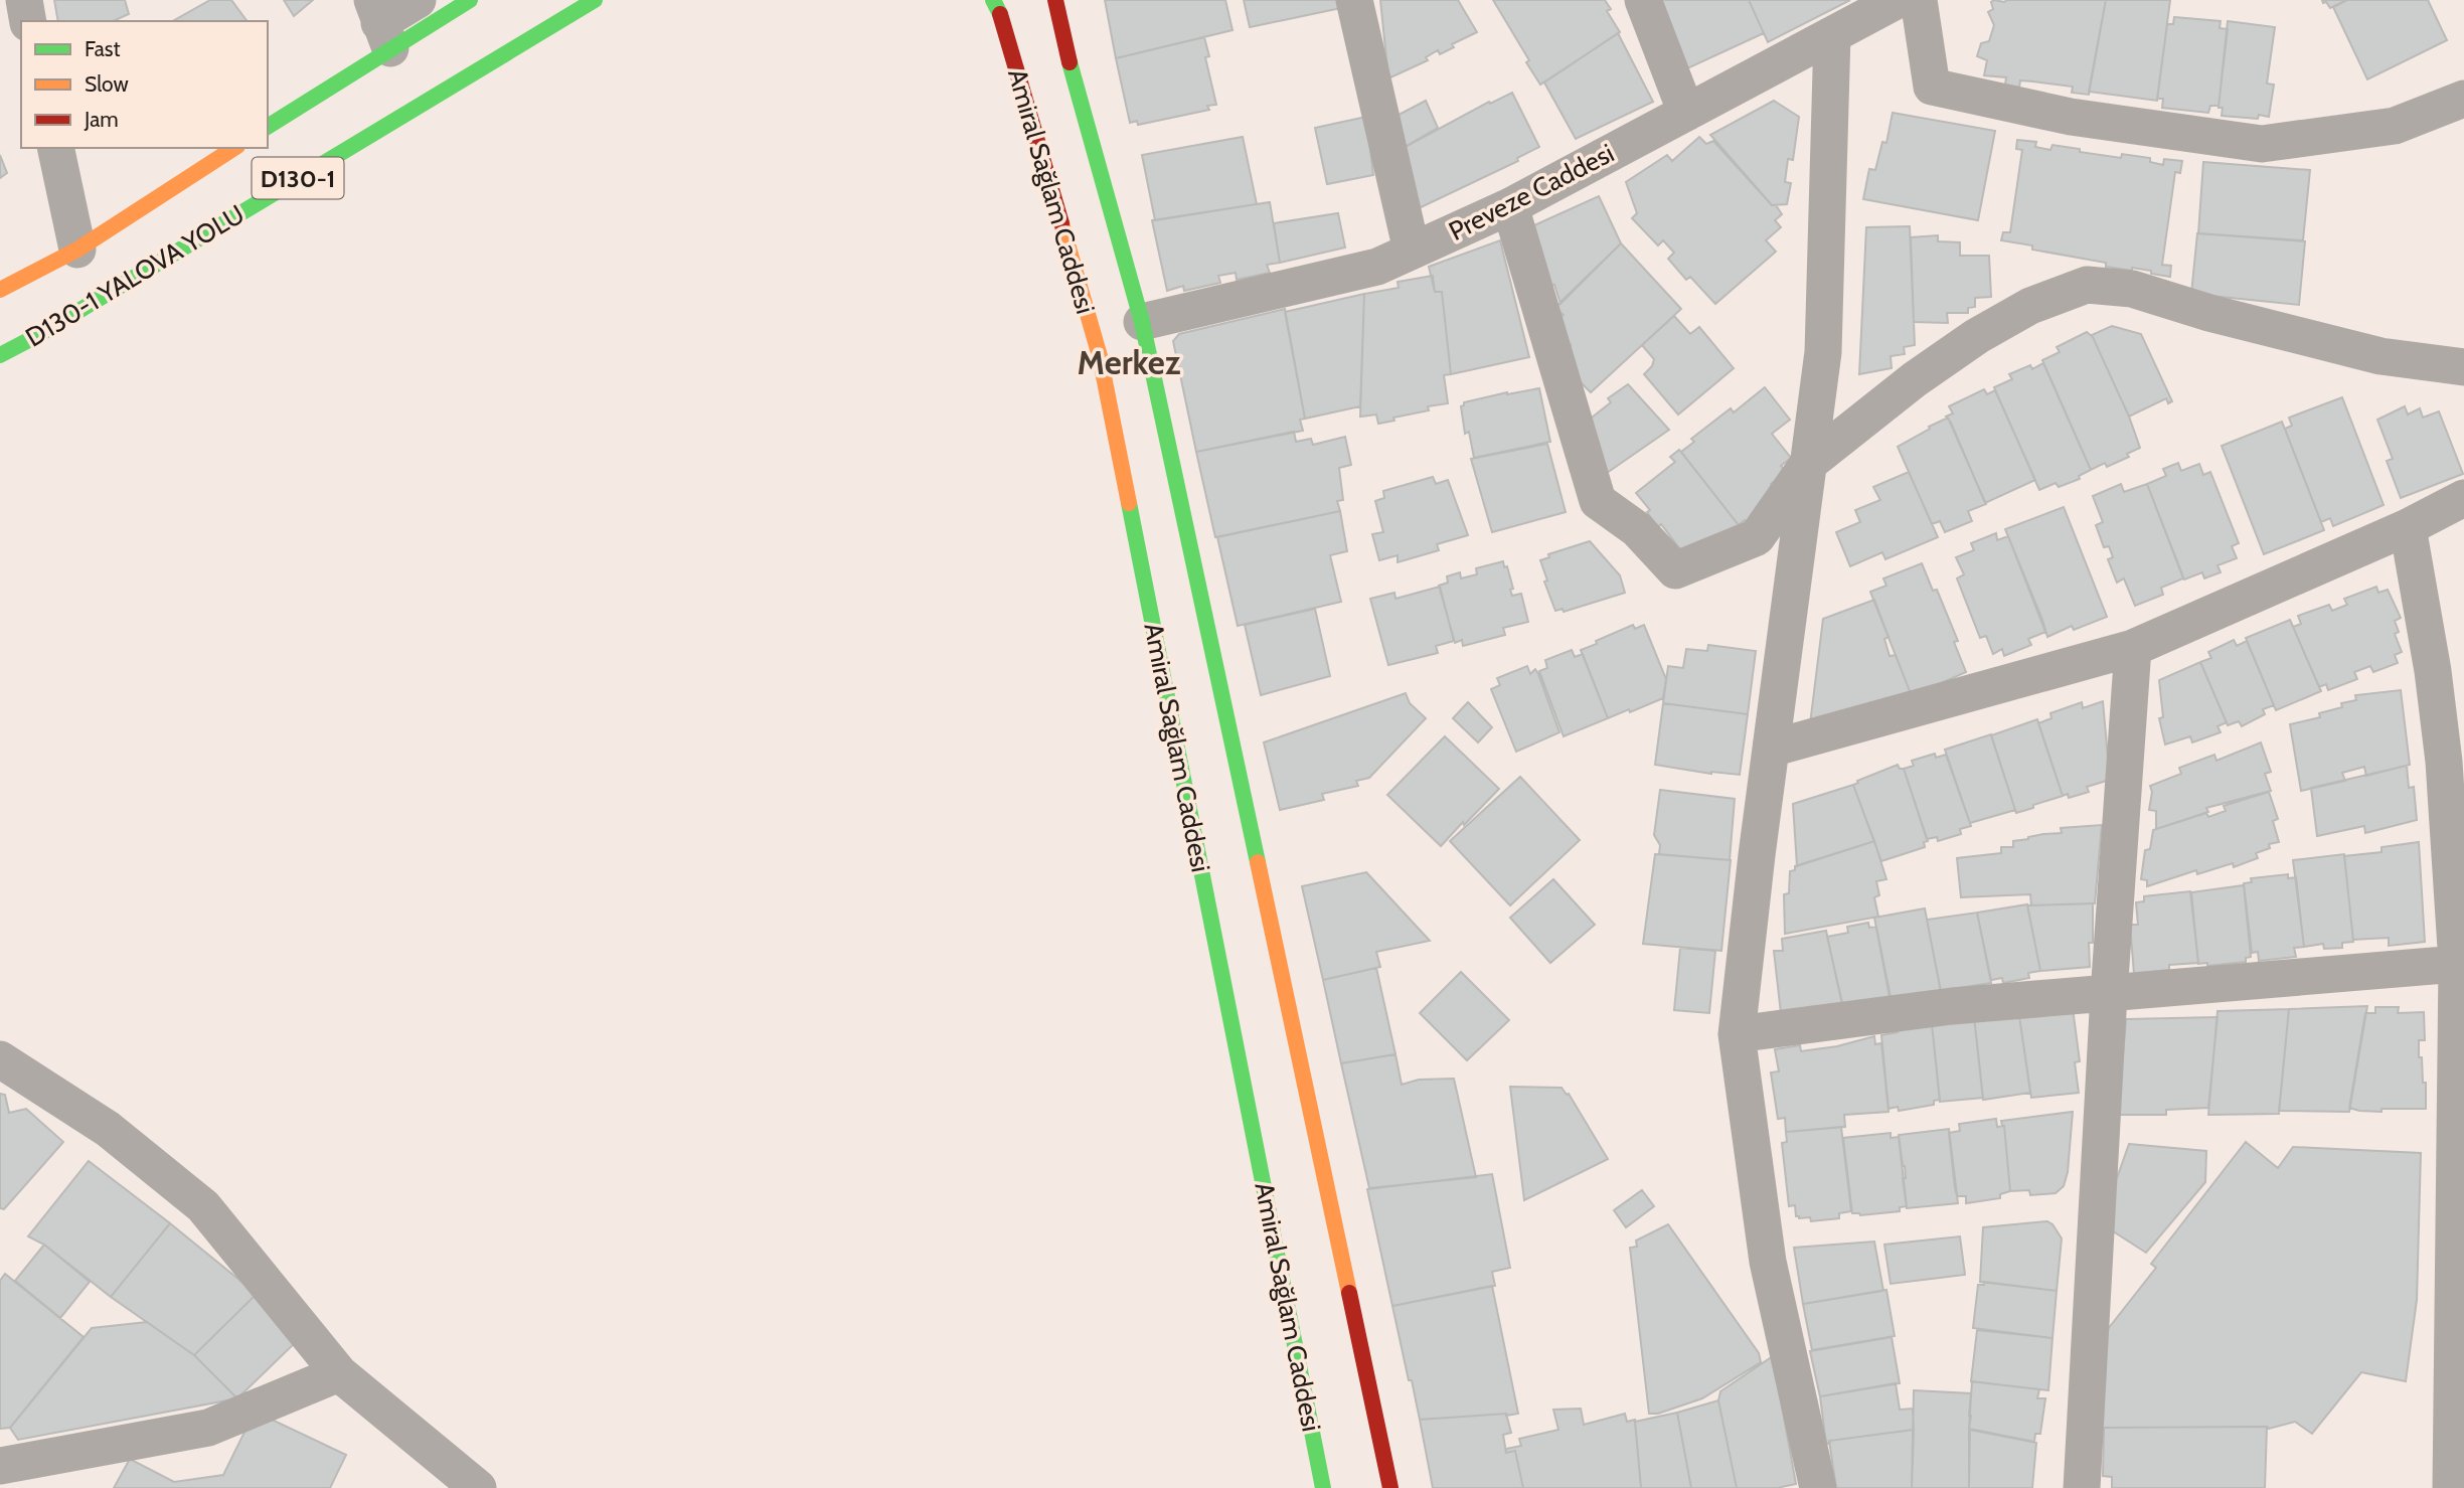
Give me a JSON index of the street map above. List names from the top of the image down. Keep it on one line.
{"streets":{"main road":["D130-1","Amiral Sağlam Caddesi","D130-1 YALOVA YOLU"],"street":["Preveze Caddesi"]},"crossings":[["Amiral Sağlam Caddesi","Preveze Caddesi"]],"districts":["Merkez"],"legend":["Fast","Slow","Jam"]}
